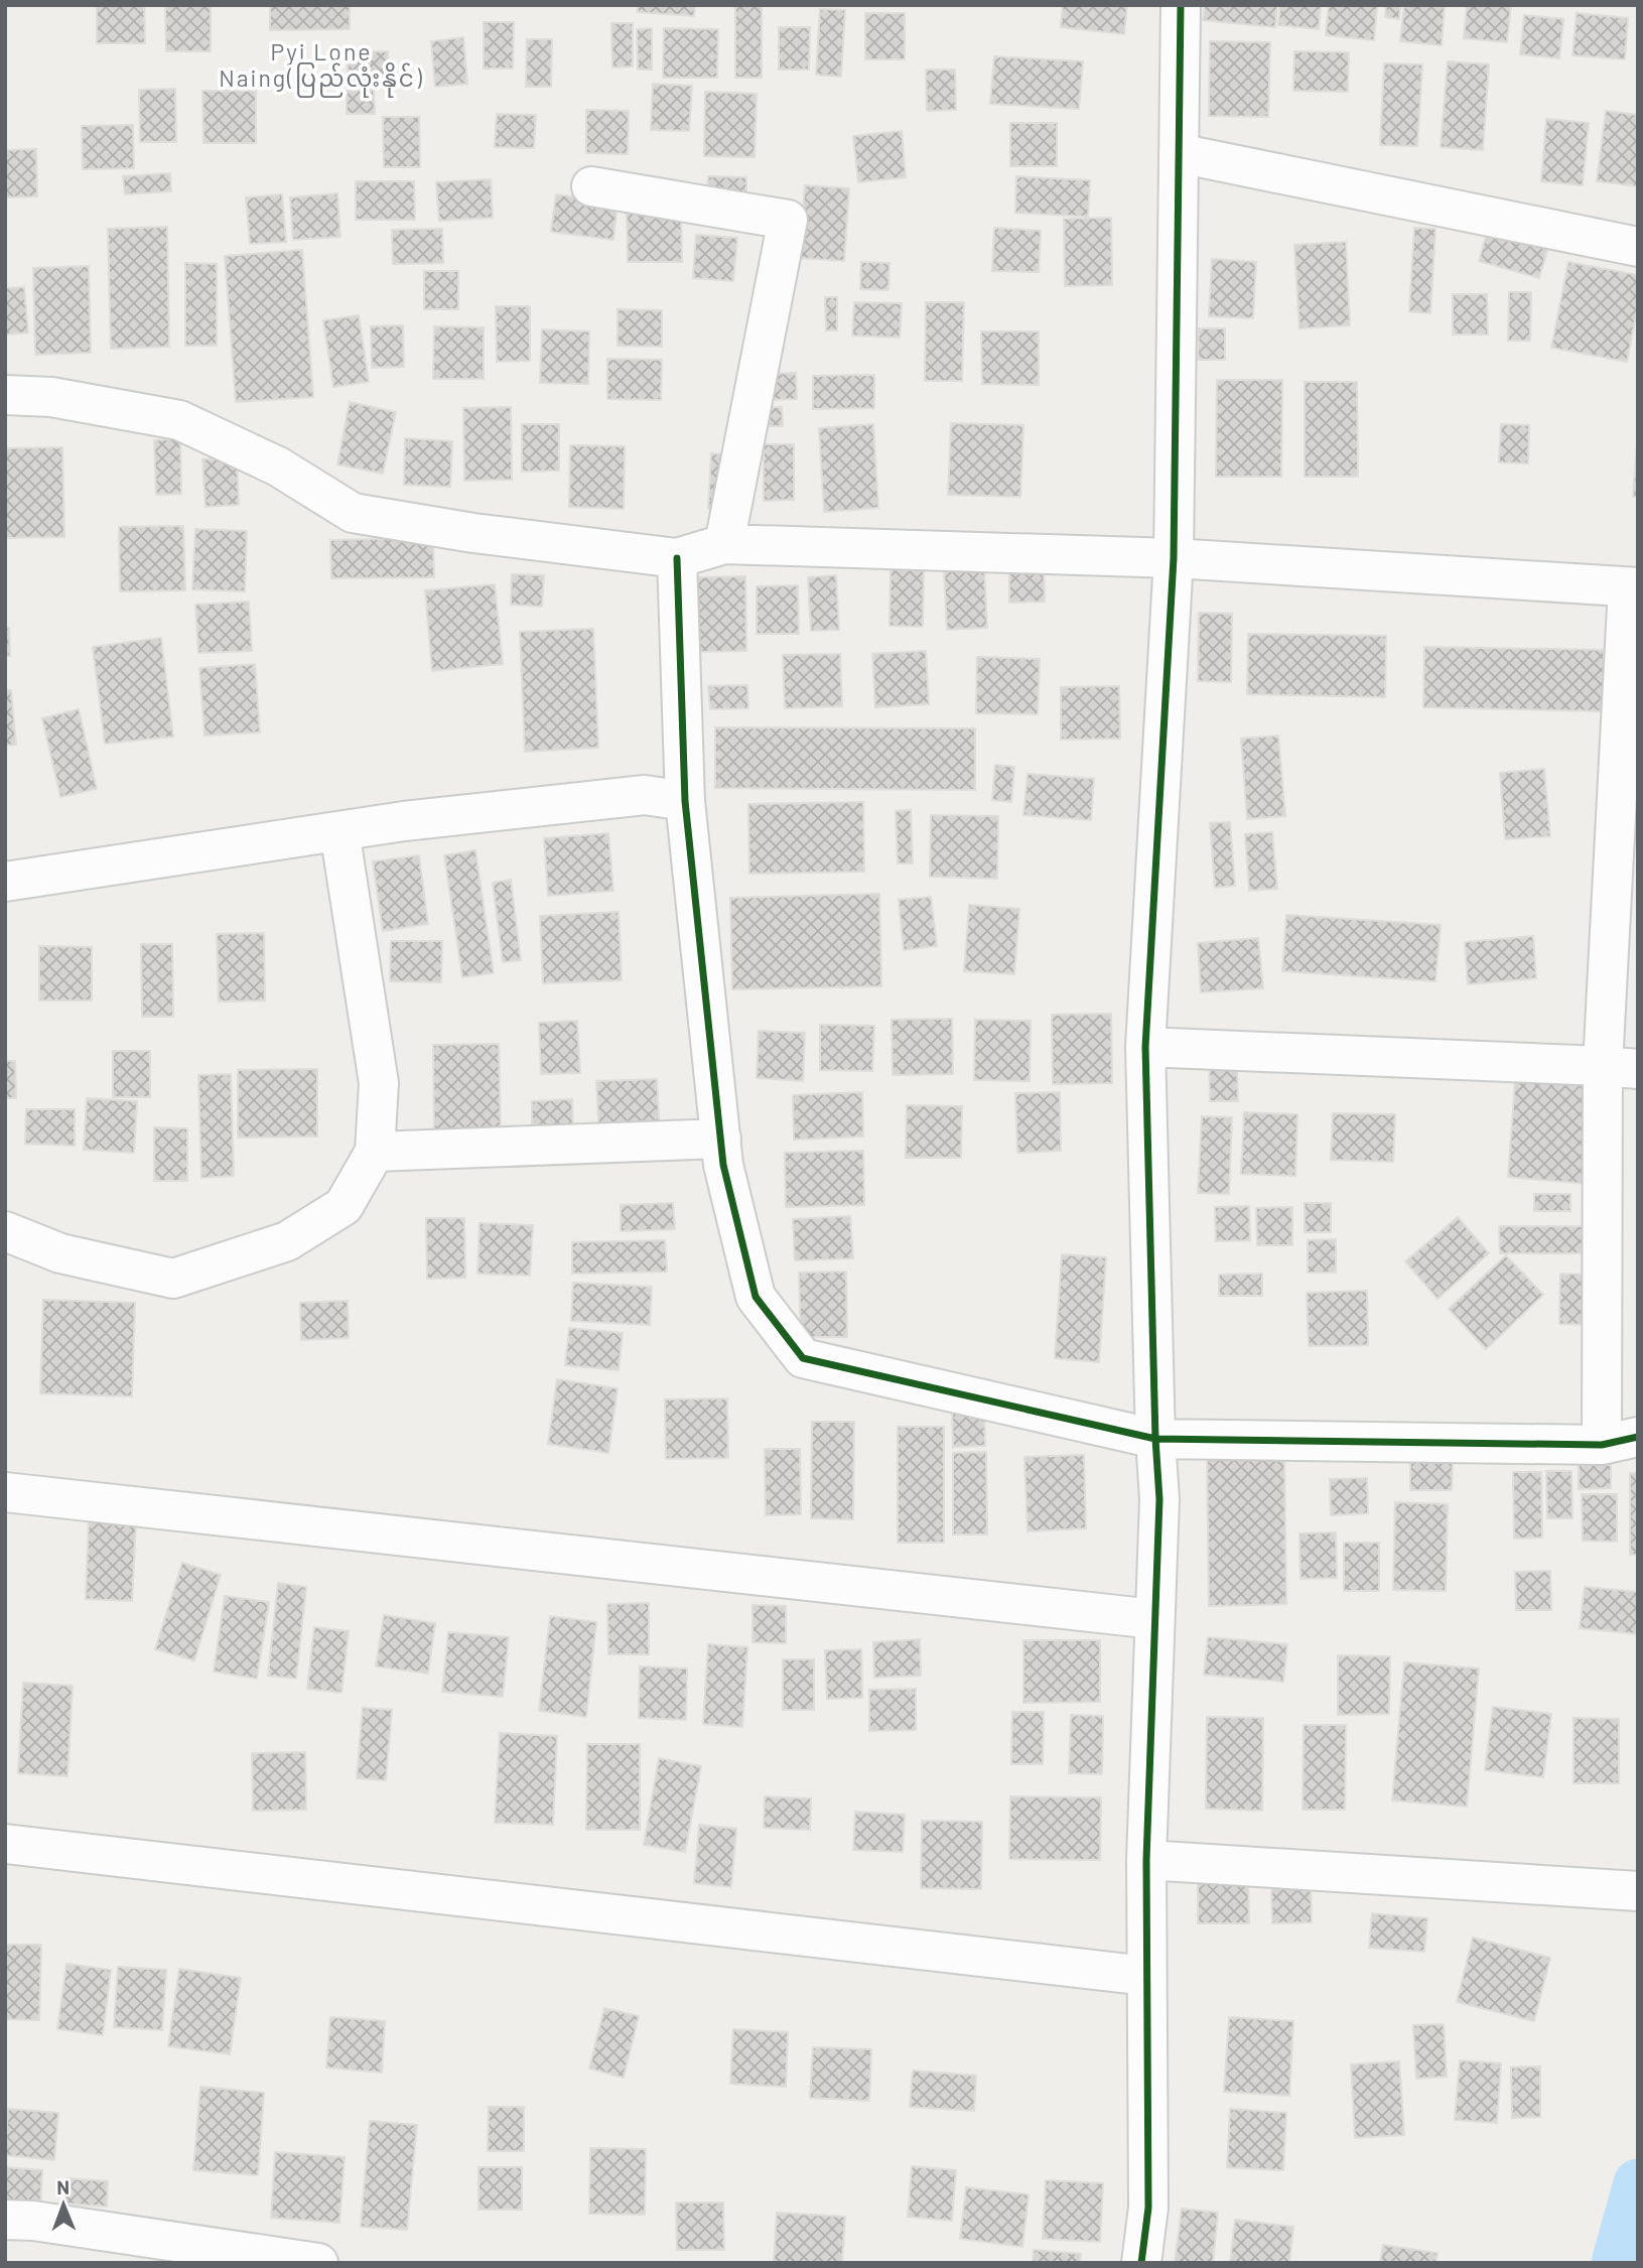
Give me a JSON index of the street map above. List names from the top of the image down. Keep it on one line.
{"districts":["Pyi Lone Naing(ပြည်လုံးနိုင်)"],"north":"top"}
